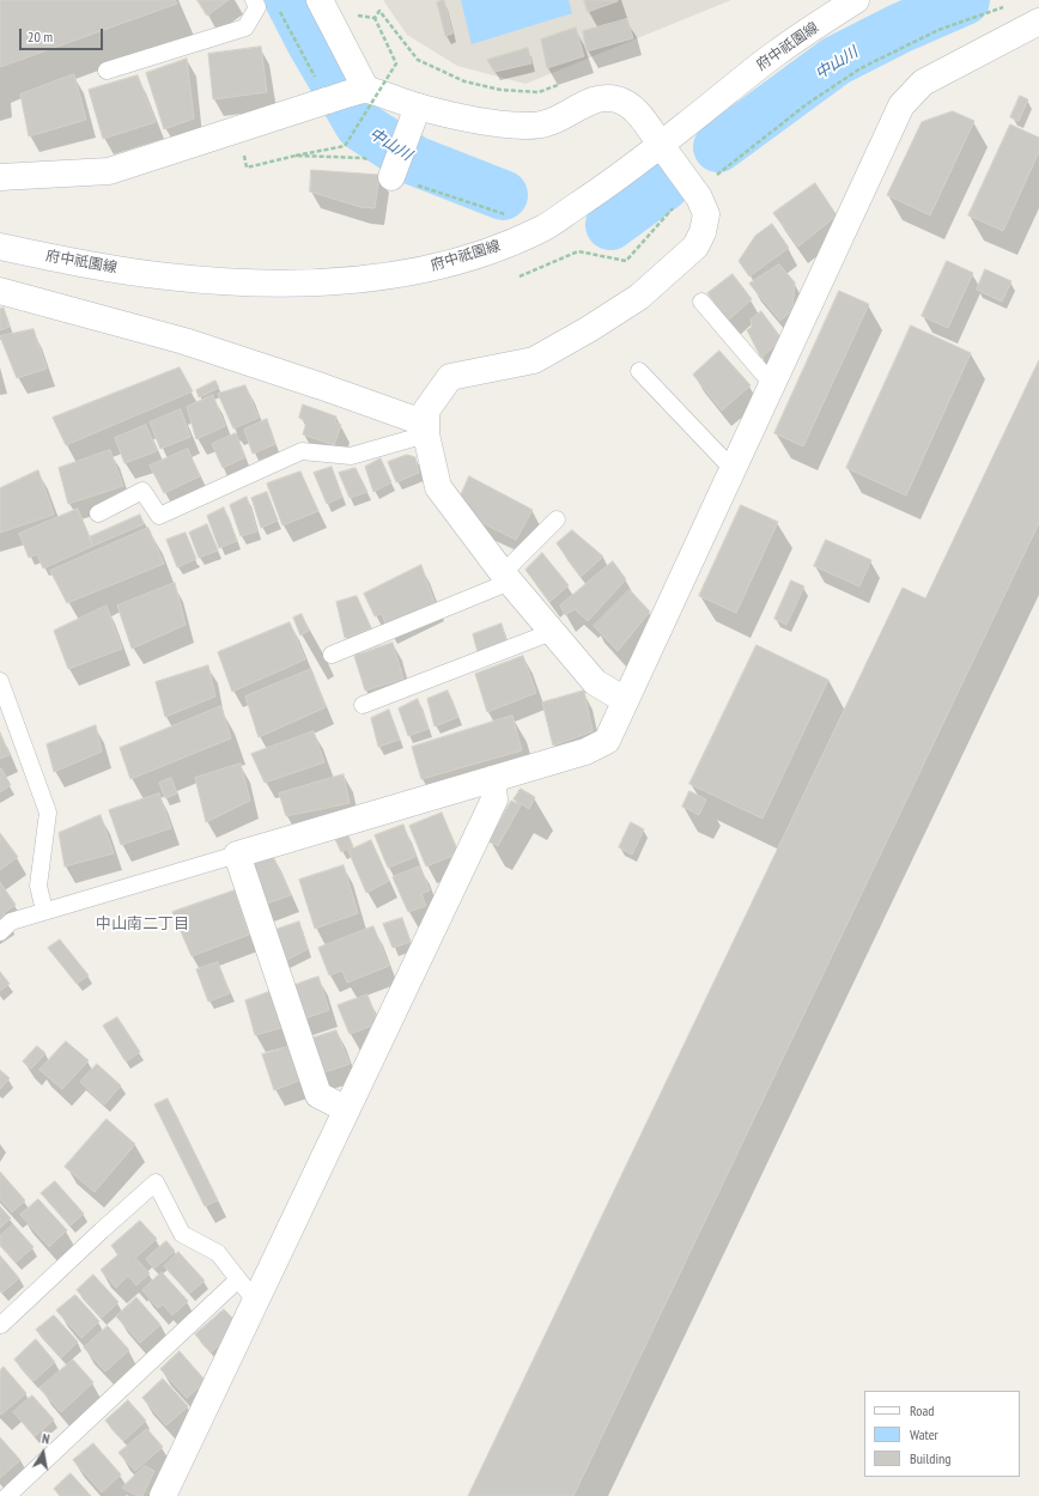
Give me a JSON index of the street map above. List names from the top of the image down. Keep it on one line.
{"streets":{"street":["府中祇園線"]},"districts":["中山南二丁目"],"water":["中山川"],"legend":["Road","Water","Building"],"scale_bar":"20 m","north":"top"}
